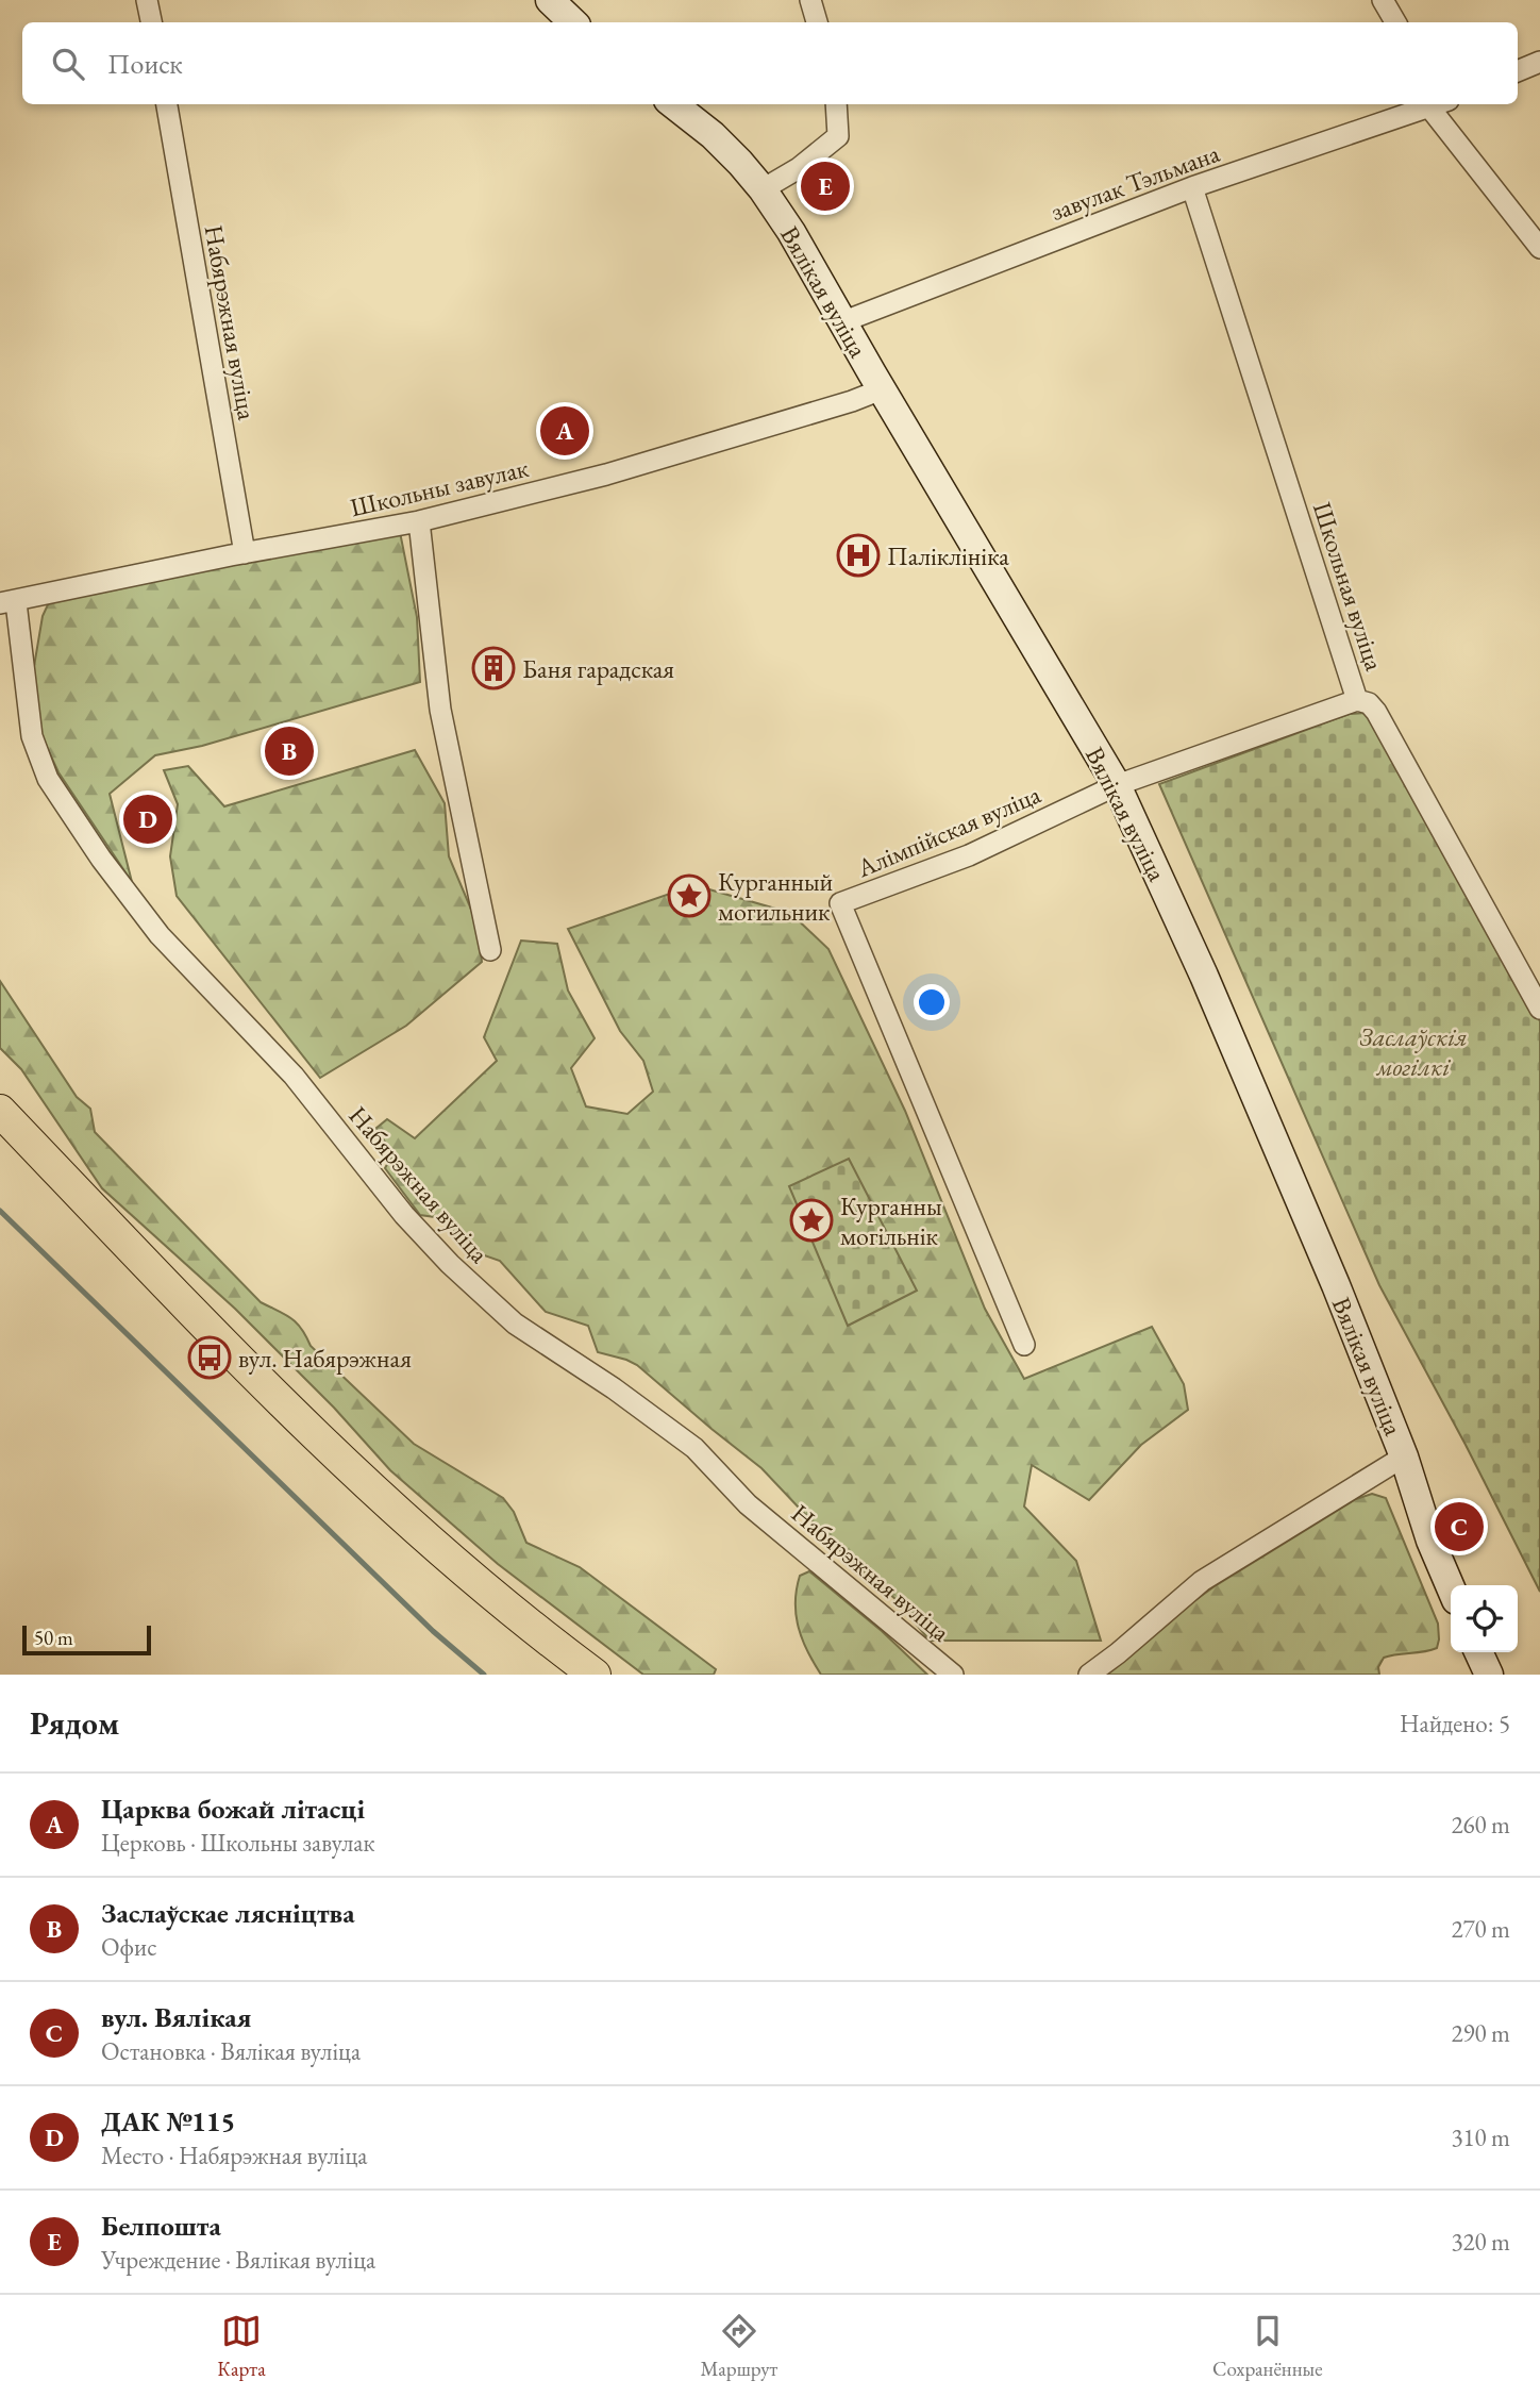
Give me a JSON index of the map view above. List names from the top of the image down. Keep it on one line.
{"streets":{"main road":["Вялікая вуліца"],"street":["завулак Тэльмана","Набярэжная вуліца","Школьны завулак","Школьная вуліца","Алімпійская вуліца"]},"crossings":[["завулак Тэльмана","Вялікая вуліца"],["завулак Тэльмана","Школьная вуліца"],["Вялікая вуліца","Школьны завулак"],["Вялікая вуліца","Алімпійская вуліца"],["Набярэжная вуліца","Школьны завулак"],["Школьная вуліца","Алімпійская вуліца"]],"parks":["Заслаўскія могілкі"],"places":{"hospital":["Паліклініка"],"building":["Баня гарадская"],"place":["Курганный могильник","Курганны могільнік"],"bus stop":["вул. Набярэжная"]},"scale_bar":"50 m","page":{"search":"Поиск","pins":["E","A","B","D","C"],"scale":"50 m","heading":["Рядом","Найдено: 5"],"list":[{"mark":"A","name":"Царква божай літасці","note":"Церковь · Школьны завулак","value":"260 m"},{"mark":"B","name":"Заслаўскае лясніцтва","note":"Офис","value":"270 m"},{"mark":"C","name":"вул. Вялікая","note":"Остановка · Вялікая вуліца","value":"290 m"},{"mark":"D","name":"ДАК №115","note":"Место · Набярэжная вуліца","value":"310 m"},{"mark":"E","name":"Белпошта","note":"Учреждение · Вялікая вуліца","value":"320 m"}],"nav":["Карта","Маршрут","Сохранённые"]}}
